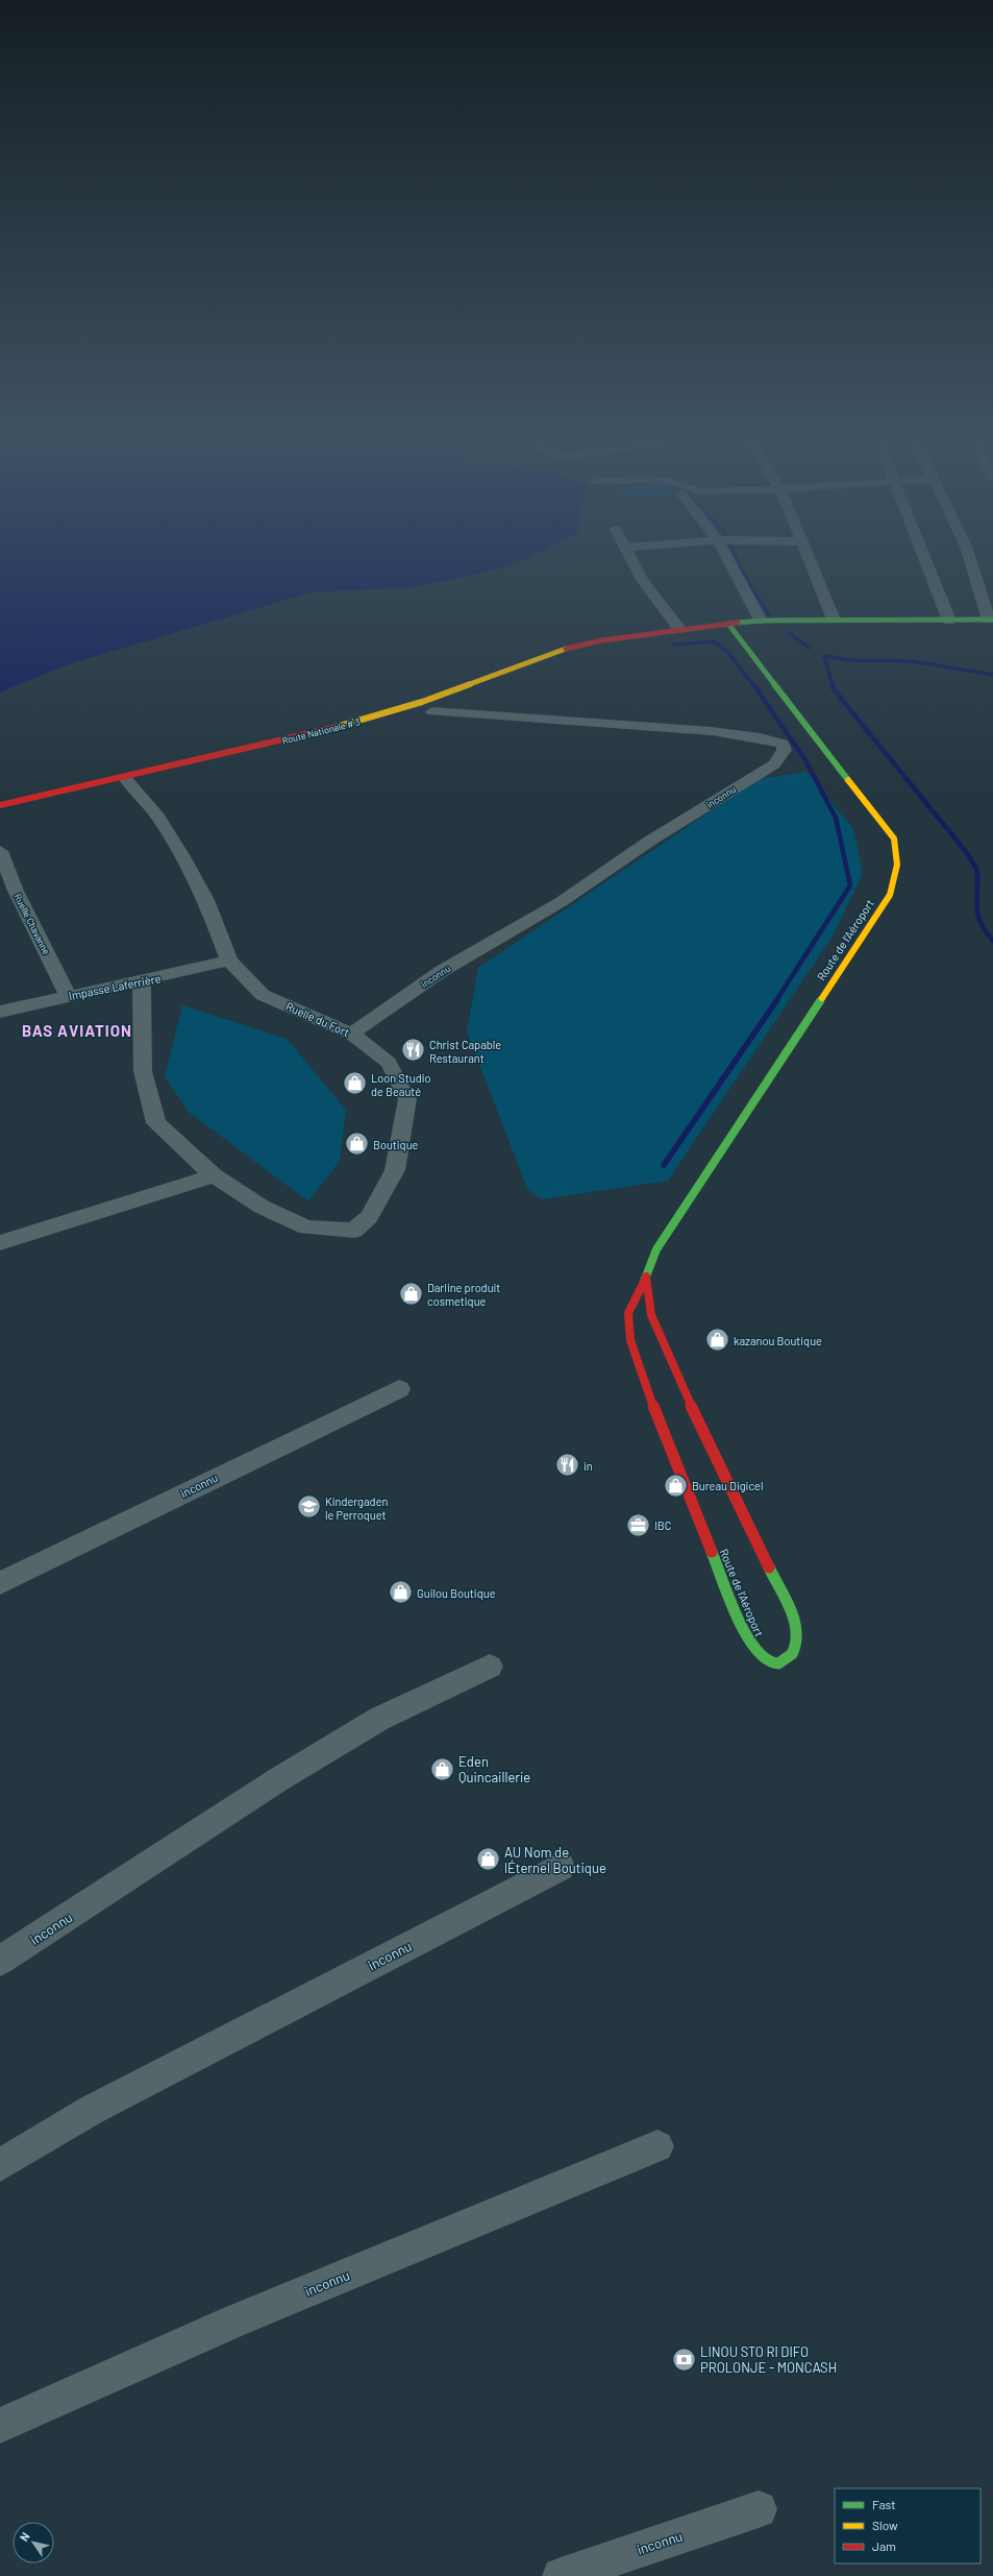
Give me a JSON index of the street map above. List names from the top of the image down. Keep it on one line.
{"streets":{"street":["Route Nationale # 3","inconnu","Ruelle Chavanne","Route de l'Aéroport","Impasse Laferrière","Ruelle du Fort"]},"crossings":[["Route Nationale # 3","Route de l'Aéroport"],["Route Nationale # 3","Ruelle du Fort"],["inconnu","Ruelle du Fort"],["Ruelle Chavanne","Impasse Laferrière"],["Impasse Laferrière","Ruelle du Fort"]],"districts":["BAS AVIATION"],"places":{"restaurant":["Christ Capable Restaurant","in"],"shop":["Loon Studio de Beauté","Boutique","Darline produit cosmetique","kazanou Boutique","Bureau Digicel","Guilou Boutique","Eden Quincaillerie","AU Nom de lÉternel Boutique"],"school or university":["Kindergaden le Perroquet"],"office":["IBC"],"bank":["LINOU STO RI DIFO PROLONJE - MONCASH"]},"legend":["Fast","Slow","Jam"],"north":"top left"}
